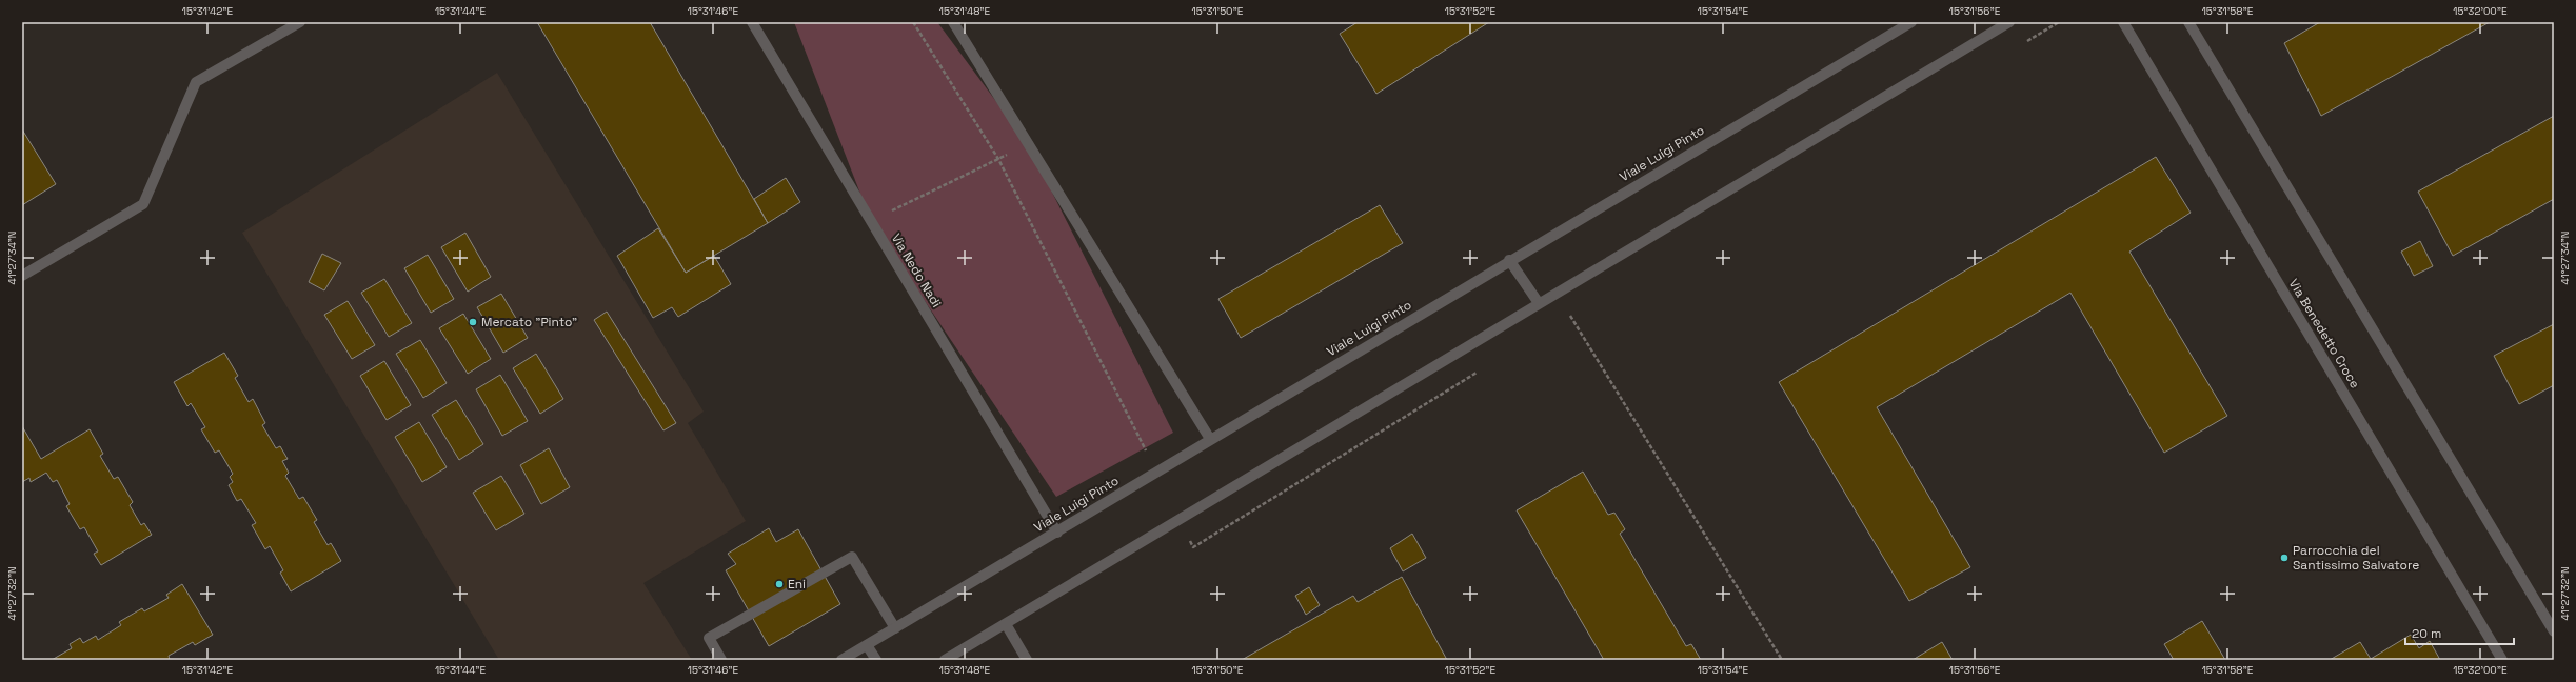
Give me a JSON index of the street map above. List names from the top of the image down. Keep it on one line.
{"streets":{"street":["Viale Luigi Pinto","Via Nedo Nadi","Via Benedetto Croce"]},"crossings":[["Viale Luigi Pinto","Via Nedo Nadi"]],"places":["Mercato \"Pinto\"","Parrocchia del Santissimo Salvatore","Eni"],"scale_bar":"20 m","coordinates":["15°31'42\"E","15°31'44\"E","15°31'46\"E","15°31'48\"E","15°31'50\"E","15°31'52\"E","15°31'54\"E","15°31'56\"E","15°31'58\"E","15°32'00\"E","41°27'34\"N","41°27'32\"N"]}
